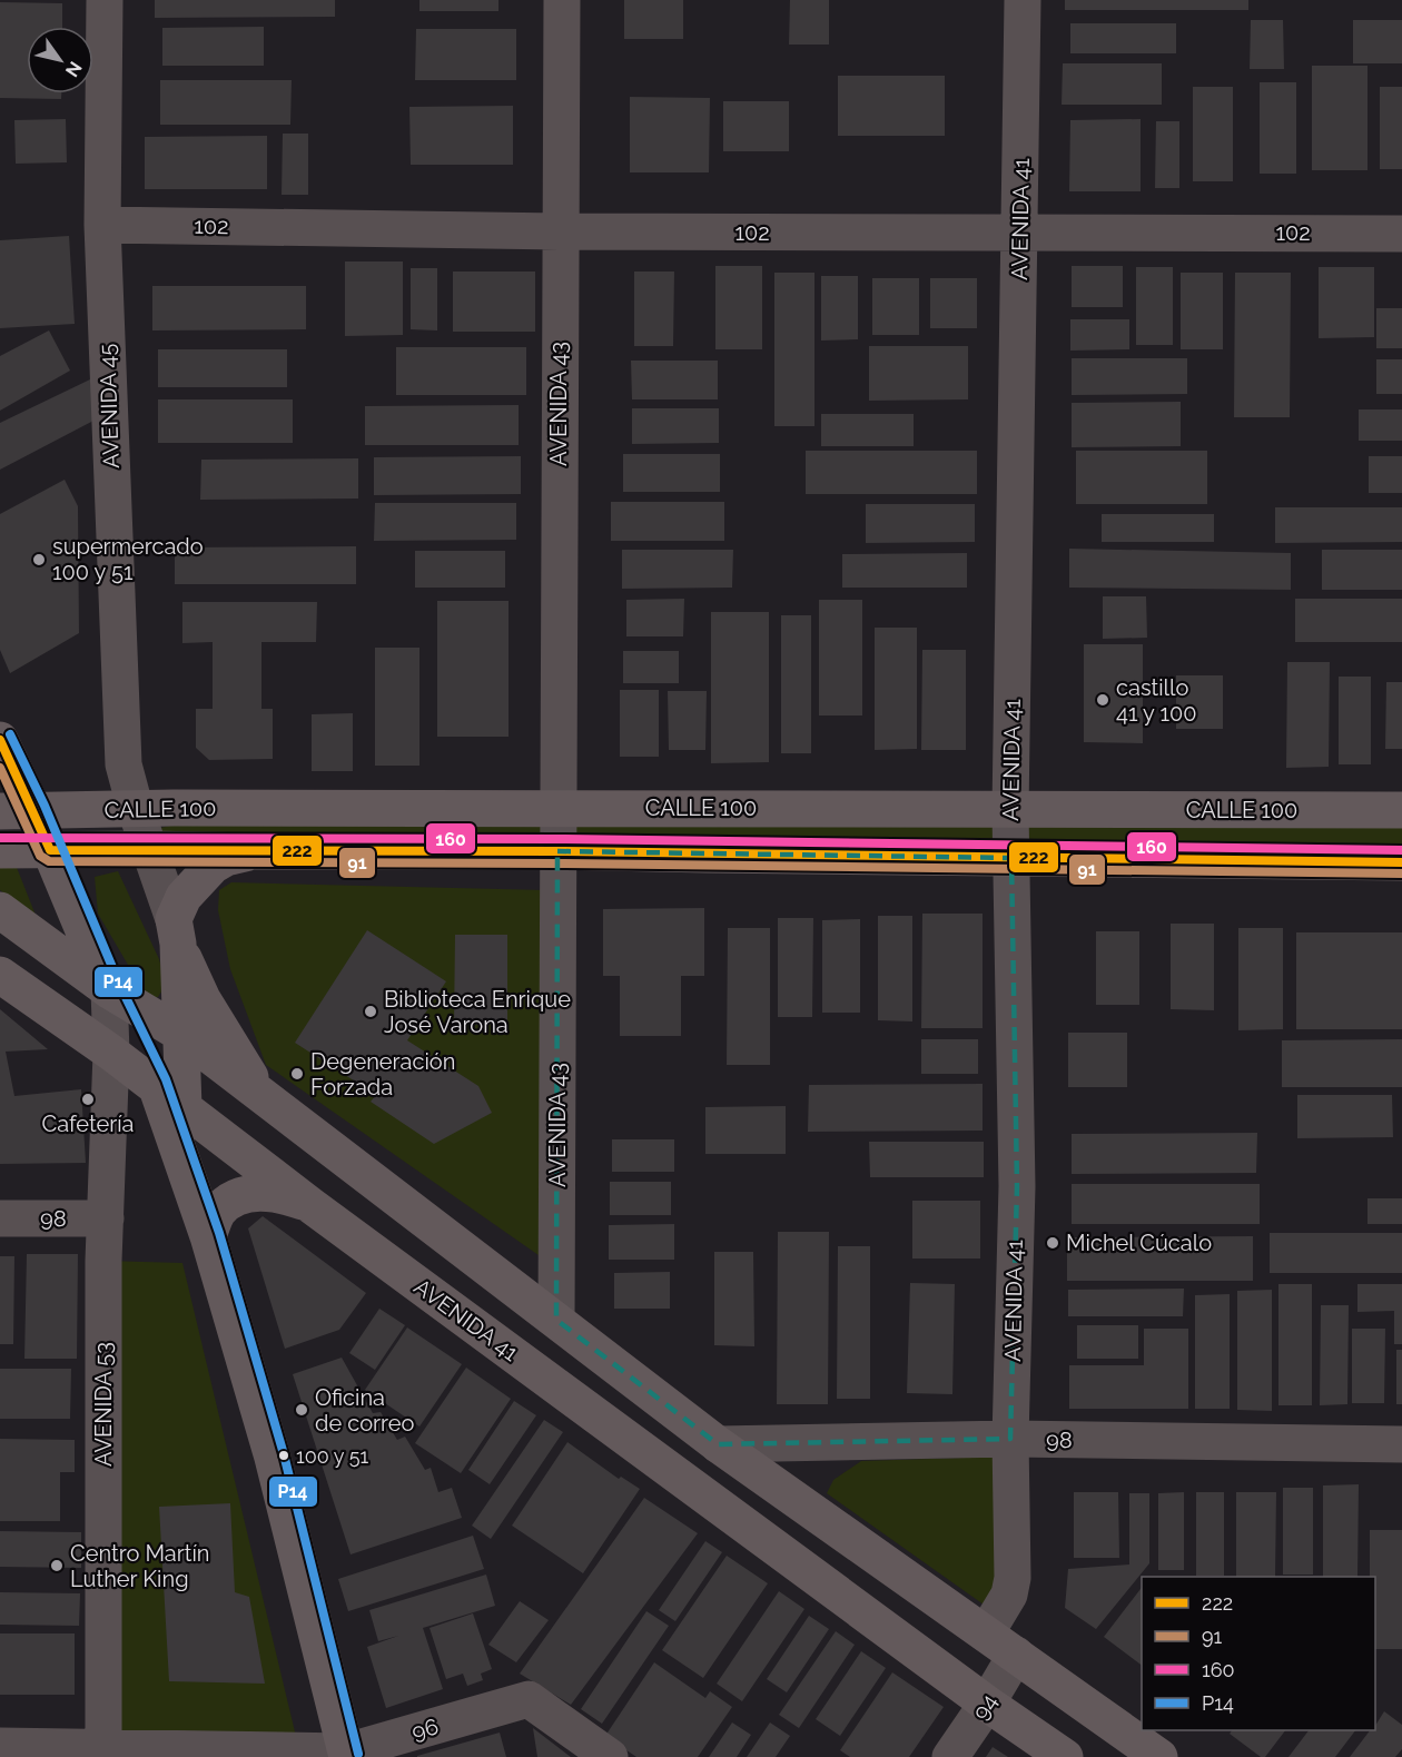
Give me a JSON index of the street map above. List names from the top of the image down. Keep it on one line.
{"streets":{"main road":["AVENIDA 41","CALLE 100"],"street":["102","AVENIDA 43","AVENIDA 45","98","AVENIDA 53","94","96"]},"crossings":[["AVENIDA 41","102"],["AVENIDA 41","CALLE 100"],["AVENIDA 41","98"],["AVENIDA 41","AVENIDA 53"],["AVENIDA 41","94"],["102","AVENIDA 43"],["102","AVENIDA 45"],["AVENIDA 43","CALLE 100"],["AVENIDA 45","CALLE 100"],["98","AVENIDA 53"],["AVENIDA 53","96"]],"places":["supermercado 100 y 51","castillo 41 y 100","Biblioteca Enrique José Varona","Degeneración Forzada","Cafetería","Michel Cúcalo","Oficina de correo","100 y 51","Centro Martín Luther King"],"lines":["transit line P14","transit line 222","transit line 91","transit line 160"],"legend":["222","91","160","P14"],"north":"bottom right"}
